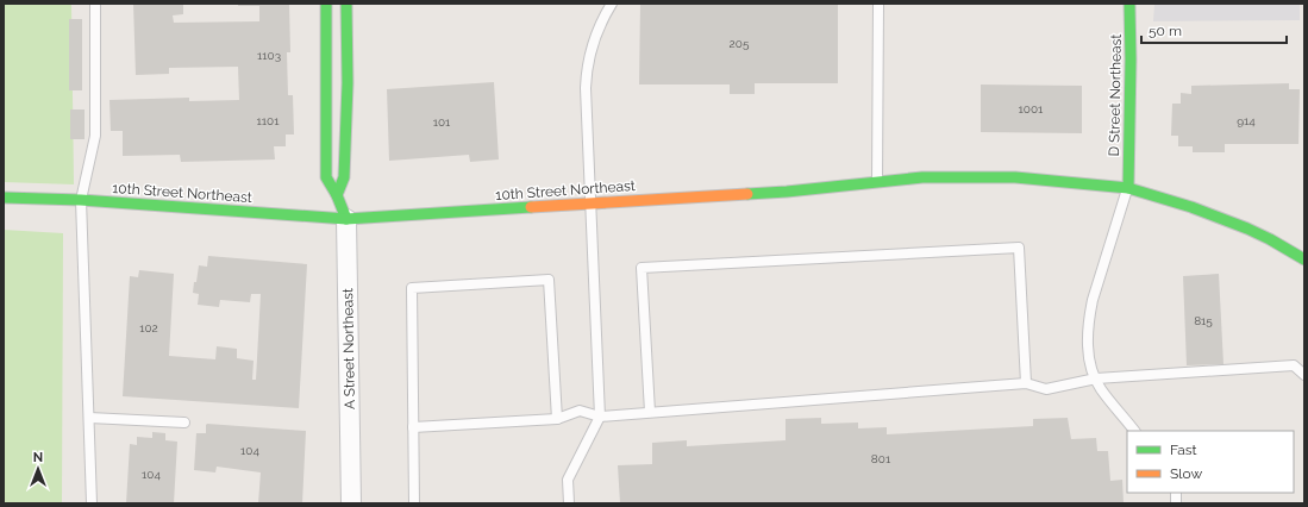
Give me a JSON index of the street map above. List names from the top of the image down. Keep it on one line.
{"streets":{"street":["D Street Northeast","10th Street Northeast","A Street Northeast"]},"crossings":[["D Street Northeast","10th Street Northeast"],["10th Street Northeast","A Street Northeast"]],"house_numbers":["205","1103","1001","1101","914","101","815","102","104","801","104"],"legend":["Fast","Slow"],"scale_bar":"50 m","north":"top"}
